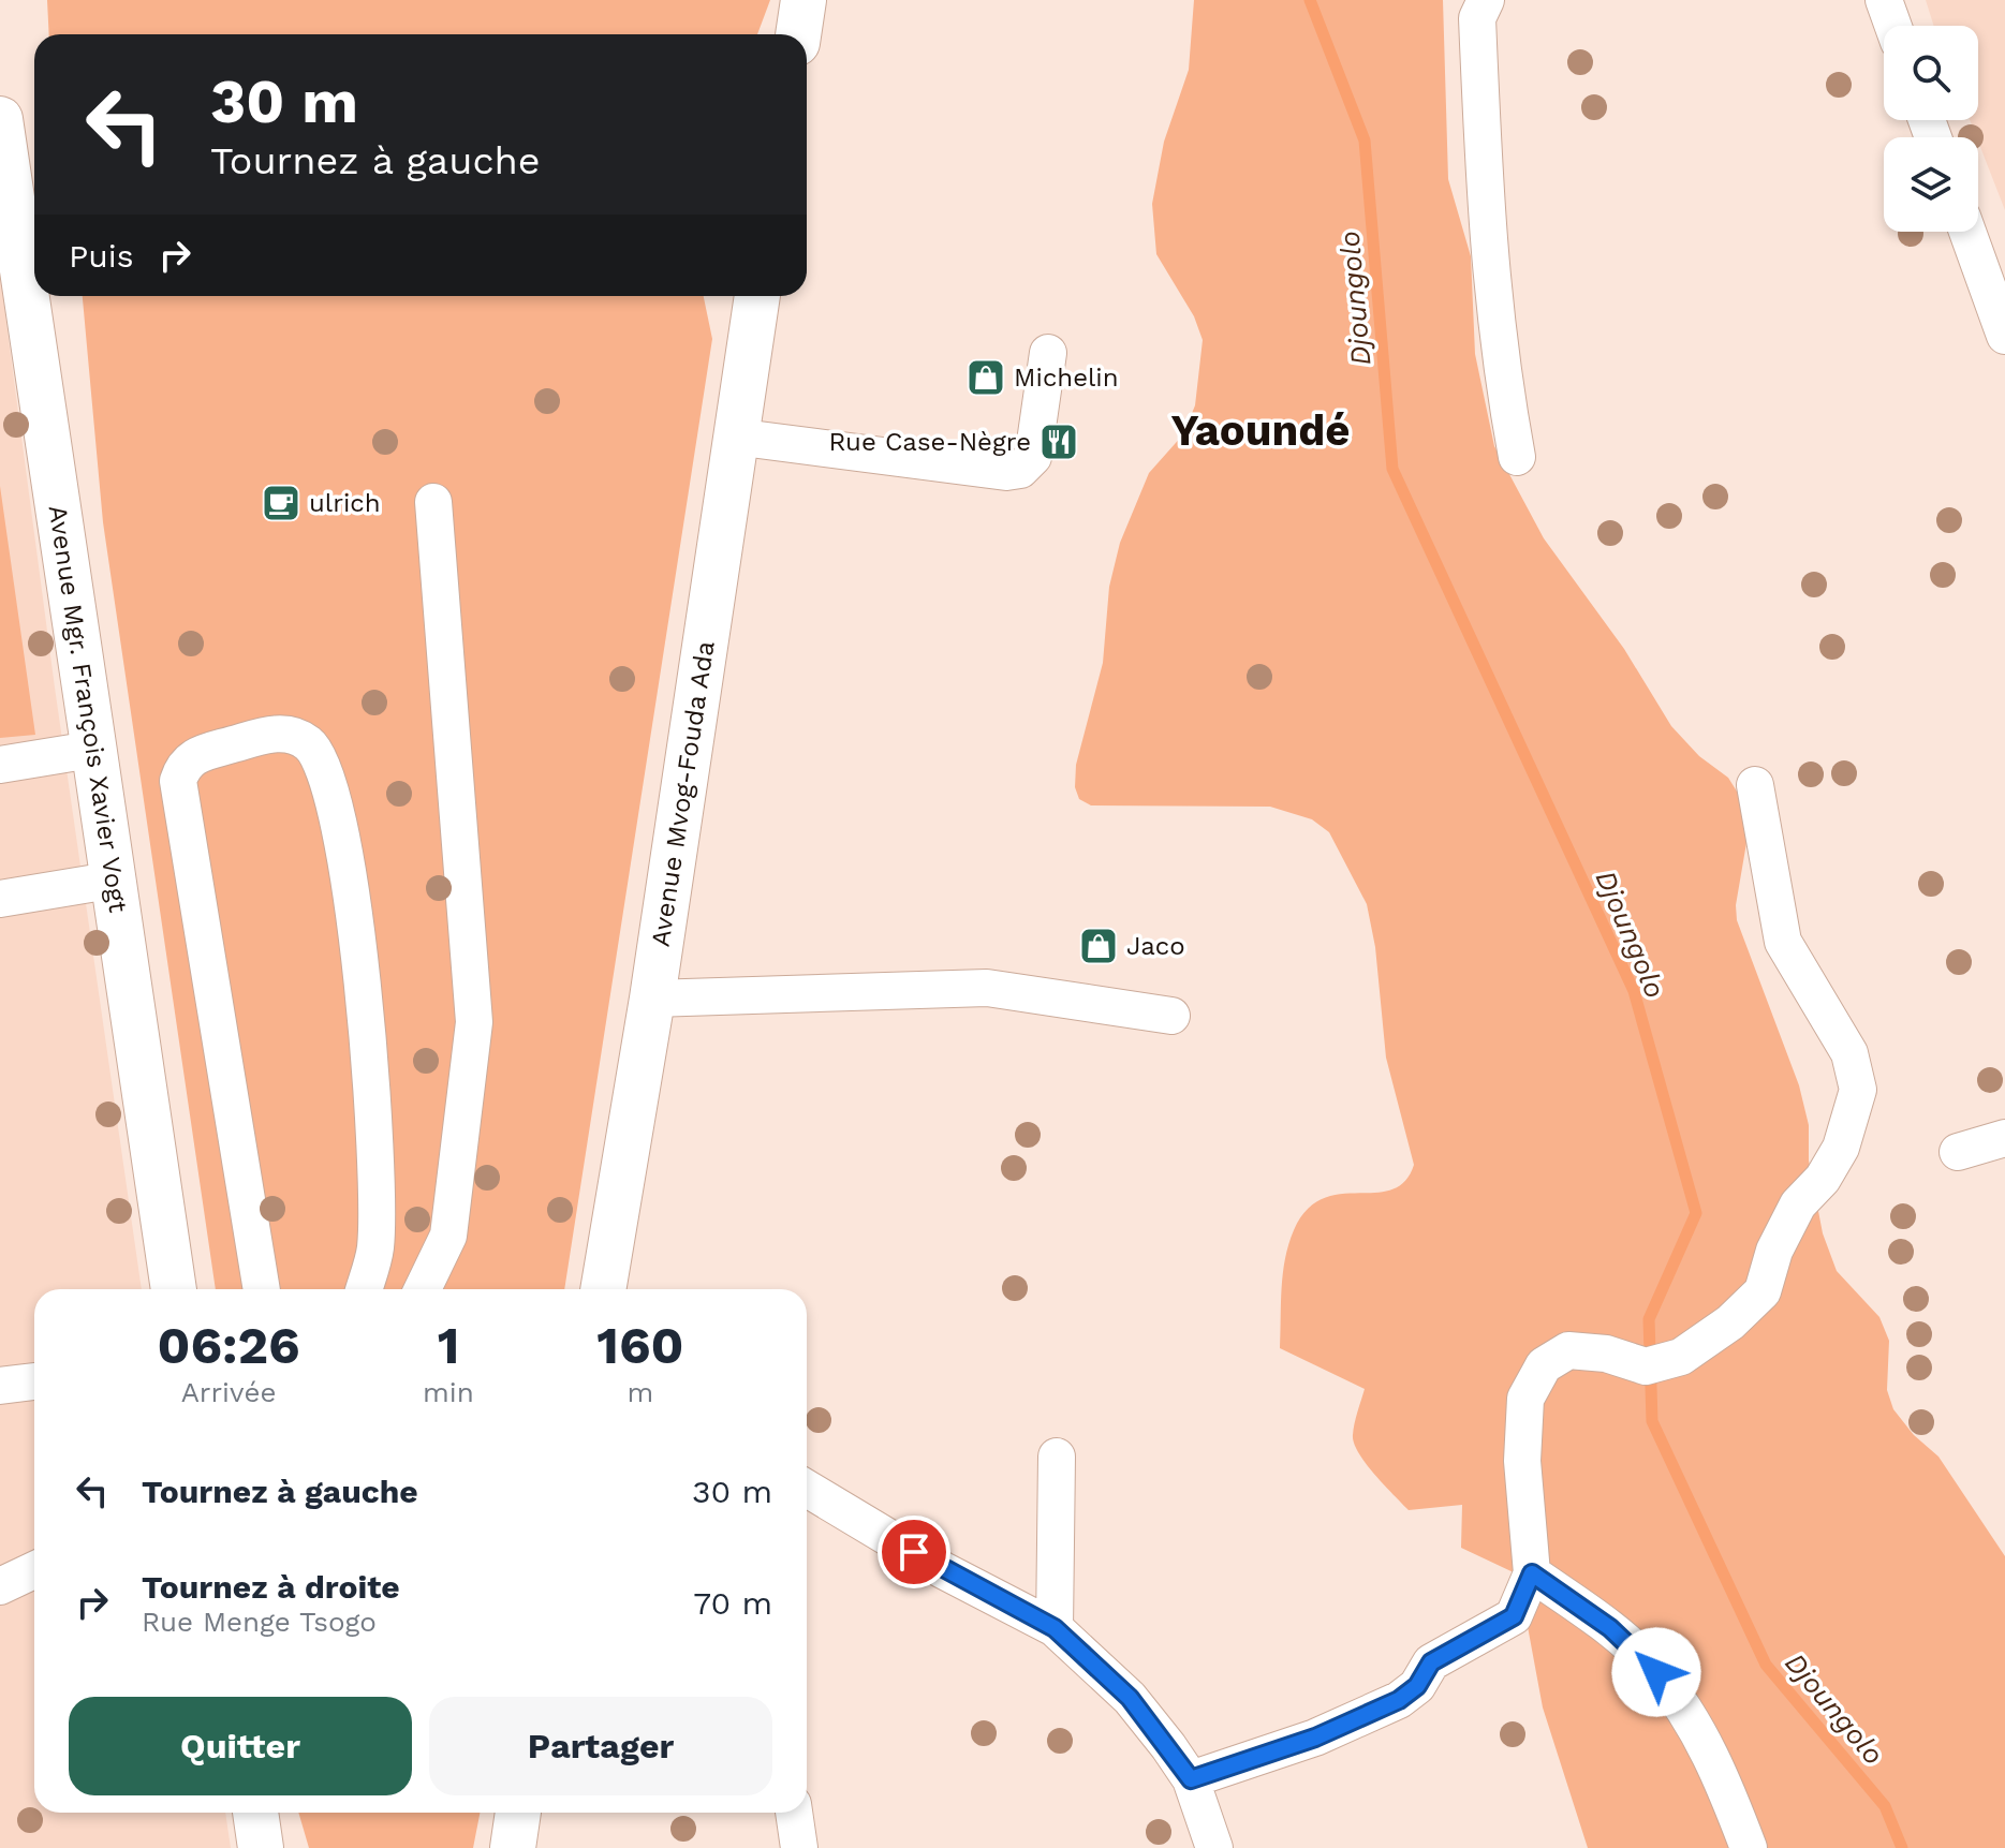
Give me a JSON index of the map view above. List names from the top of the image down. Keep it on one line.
{"streets":{"main road":["Avenue Mgr. François Xavier Vogt","Avenue Mvog-Fouda Ada"]},"districts":["Yaoundé"],"water":["Djoungolo"],"places":{"shop":["Michelin","Jaco"],"restaurant":["Rue Case-Nègre"],"cafe":["ulrich"]},"page":{"turn":["30 m","Tournez à gauche"],"then":"Puis","eta":["06:26","Arrivée","1","min","160","m"],"list":[{"name":"Tournez à gauche","value":"30 m"},{"name":"Tournez à droite","note":"Rue Menge Tsogo","value":"70 m"}],"buttons":["Quitter","Partager"]}}
